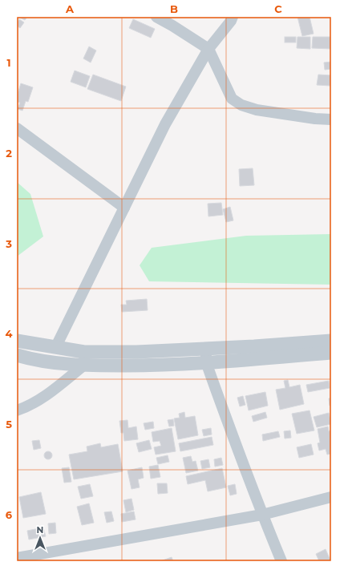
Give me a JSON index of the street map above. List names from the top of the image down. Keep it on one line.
{"north":"top","grid":{"columns":["A","B","C"],"rows":["1","2","3","4","5","6"]}}
